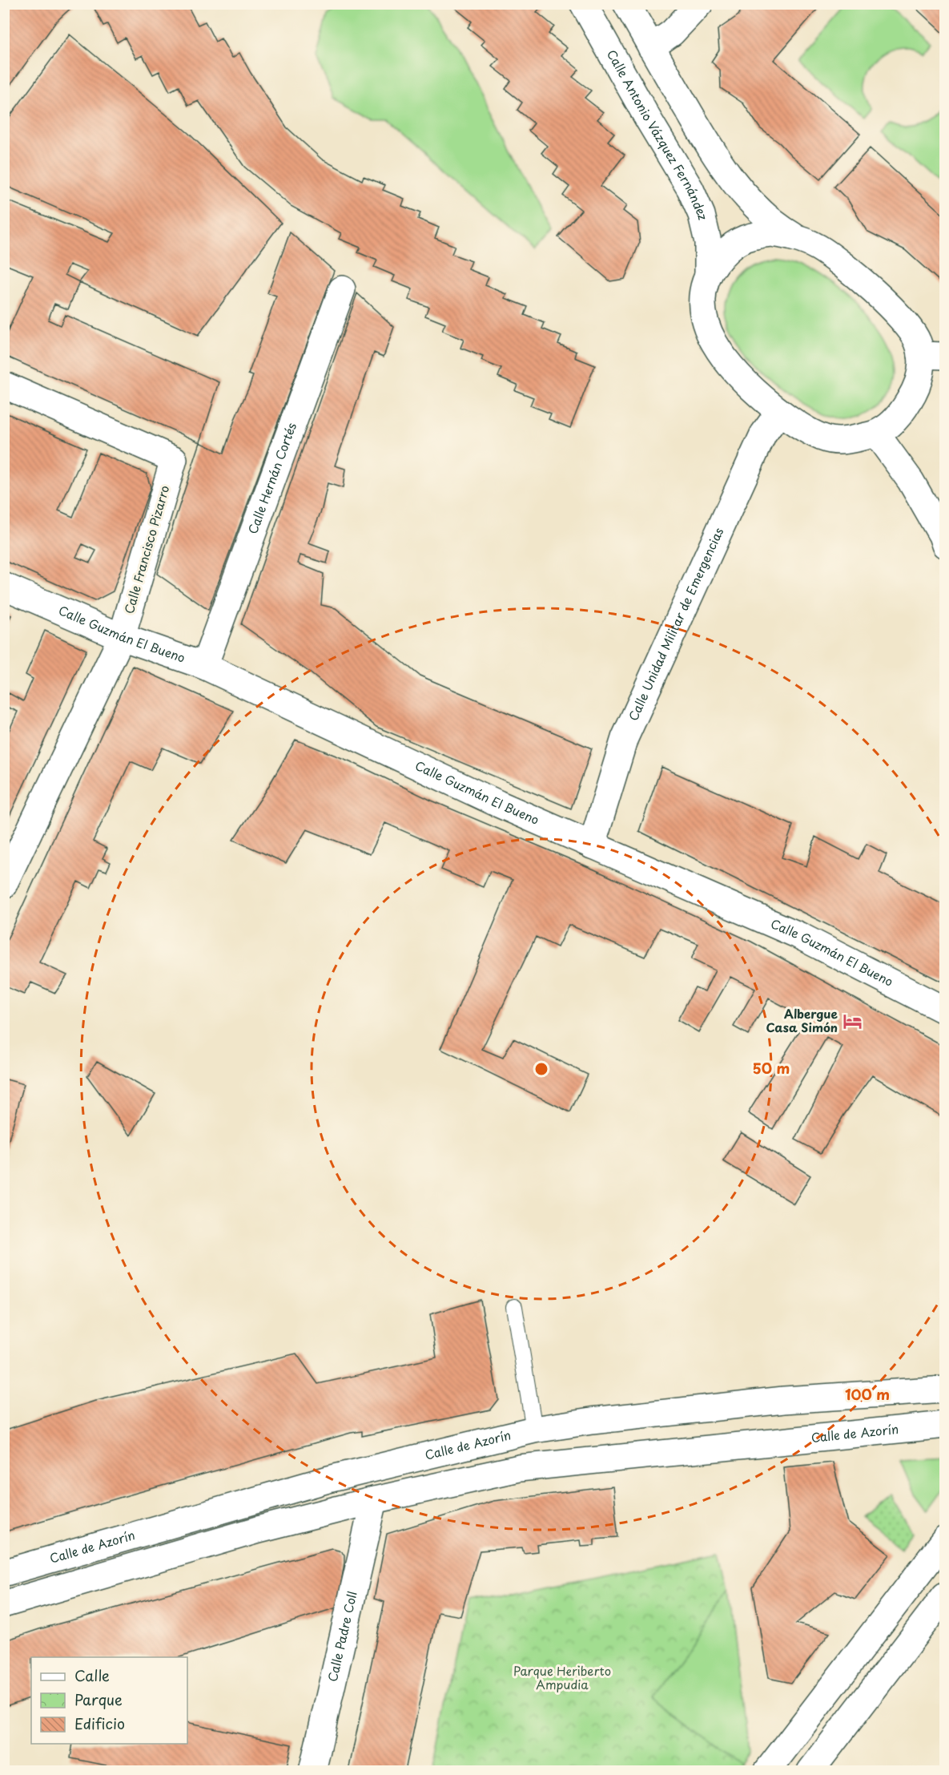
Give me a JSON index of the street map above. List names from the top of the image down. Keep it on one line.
{"streets":{"main road":["Calle Antonio Vázquez Fernández","Calle Hernán Cortés","Calle Francisco Pizarro","Calle Unidad Militar de Emergencias","Calle Guzmán El Bueno","Calle de Azorín","Calle Padre Coll"]},"crossings":[["Calle Antonio Vázquez Fernández","Calle Unidad Militar de Emergencias"],["Calle Hernán Cortés","Calle Guzmán El Bueno"],["Calle Francisco Pizarro","Calle Guzmán El Bueno"],["Calle Unidad Militar de Emergencias","Calle Guzmán El Bueno"],["Calle de Azorín","Calle Padre Coll"]],"parks":["Parque Heriberto Ampudia"],"places":{"hotel":["Albergue Casa Simón"]},"legend":["Calle","Parque","Edificio"],"rings":["50 m","100 m"]}
